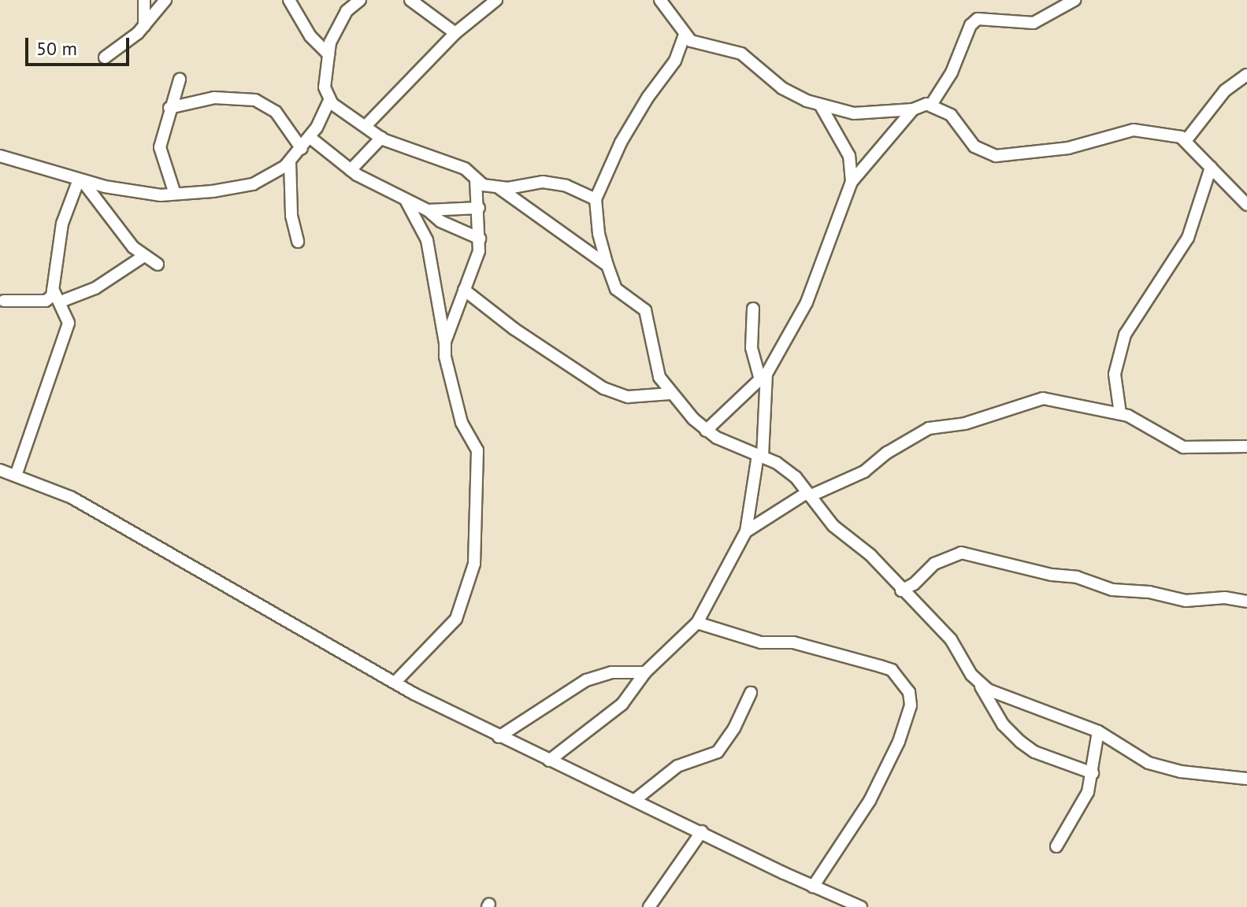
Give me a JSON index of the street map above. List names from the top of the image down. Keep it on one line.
{"scale_bar":"50 m"}
